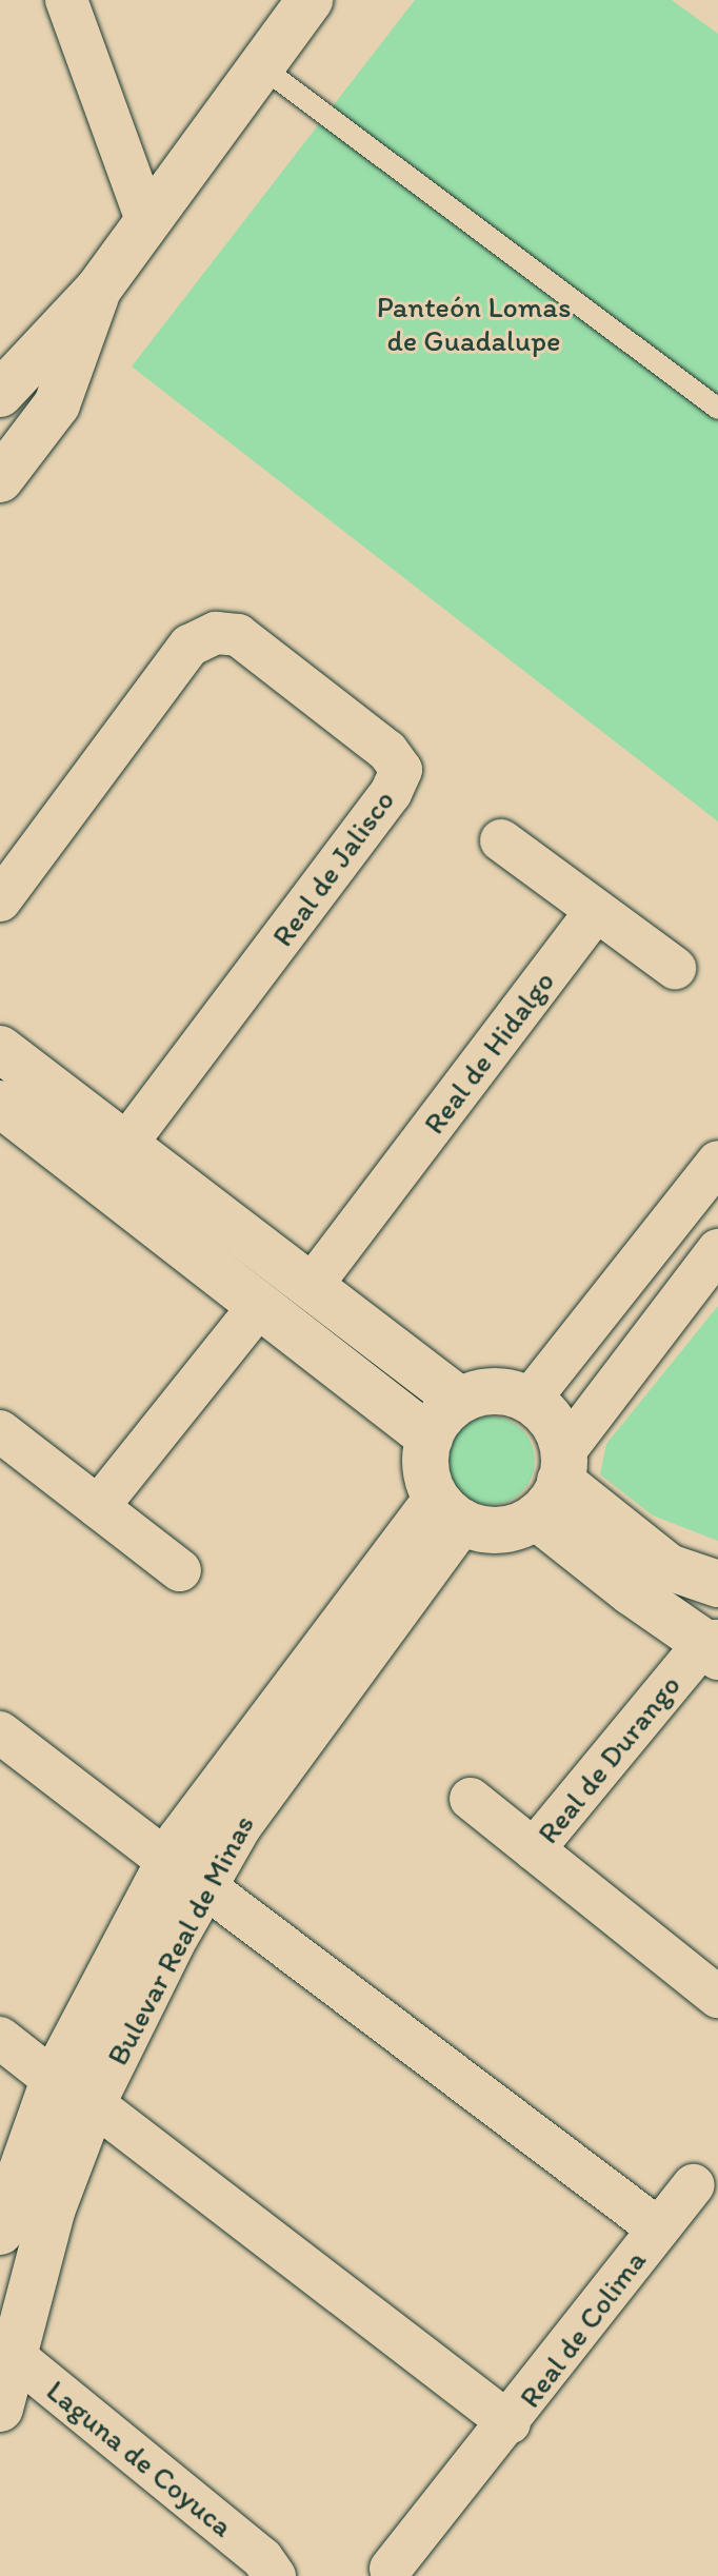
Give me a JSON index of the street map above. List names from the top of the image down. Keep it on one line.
{"streets":{"street":["Real de Jalisco","Real de Hidalgo","Real de Durango","Bulevar Real de Minas","Real de Colima","Laguna de Coyuca"]},"crossings":[["Bulevar Real de Minas","Real de Colima"],["Bulevar Real de Minas","Laguna de Coyuca"]],"parks":["Panteón Lomas de Guadalupe"]}
